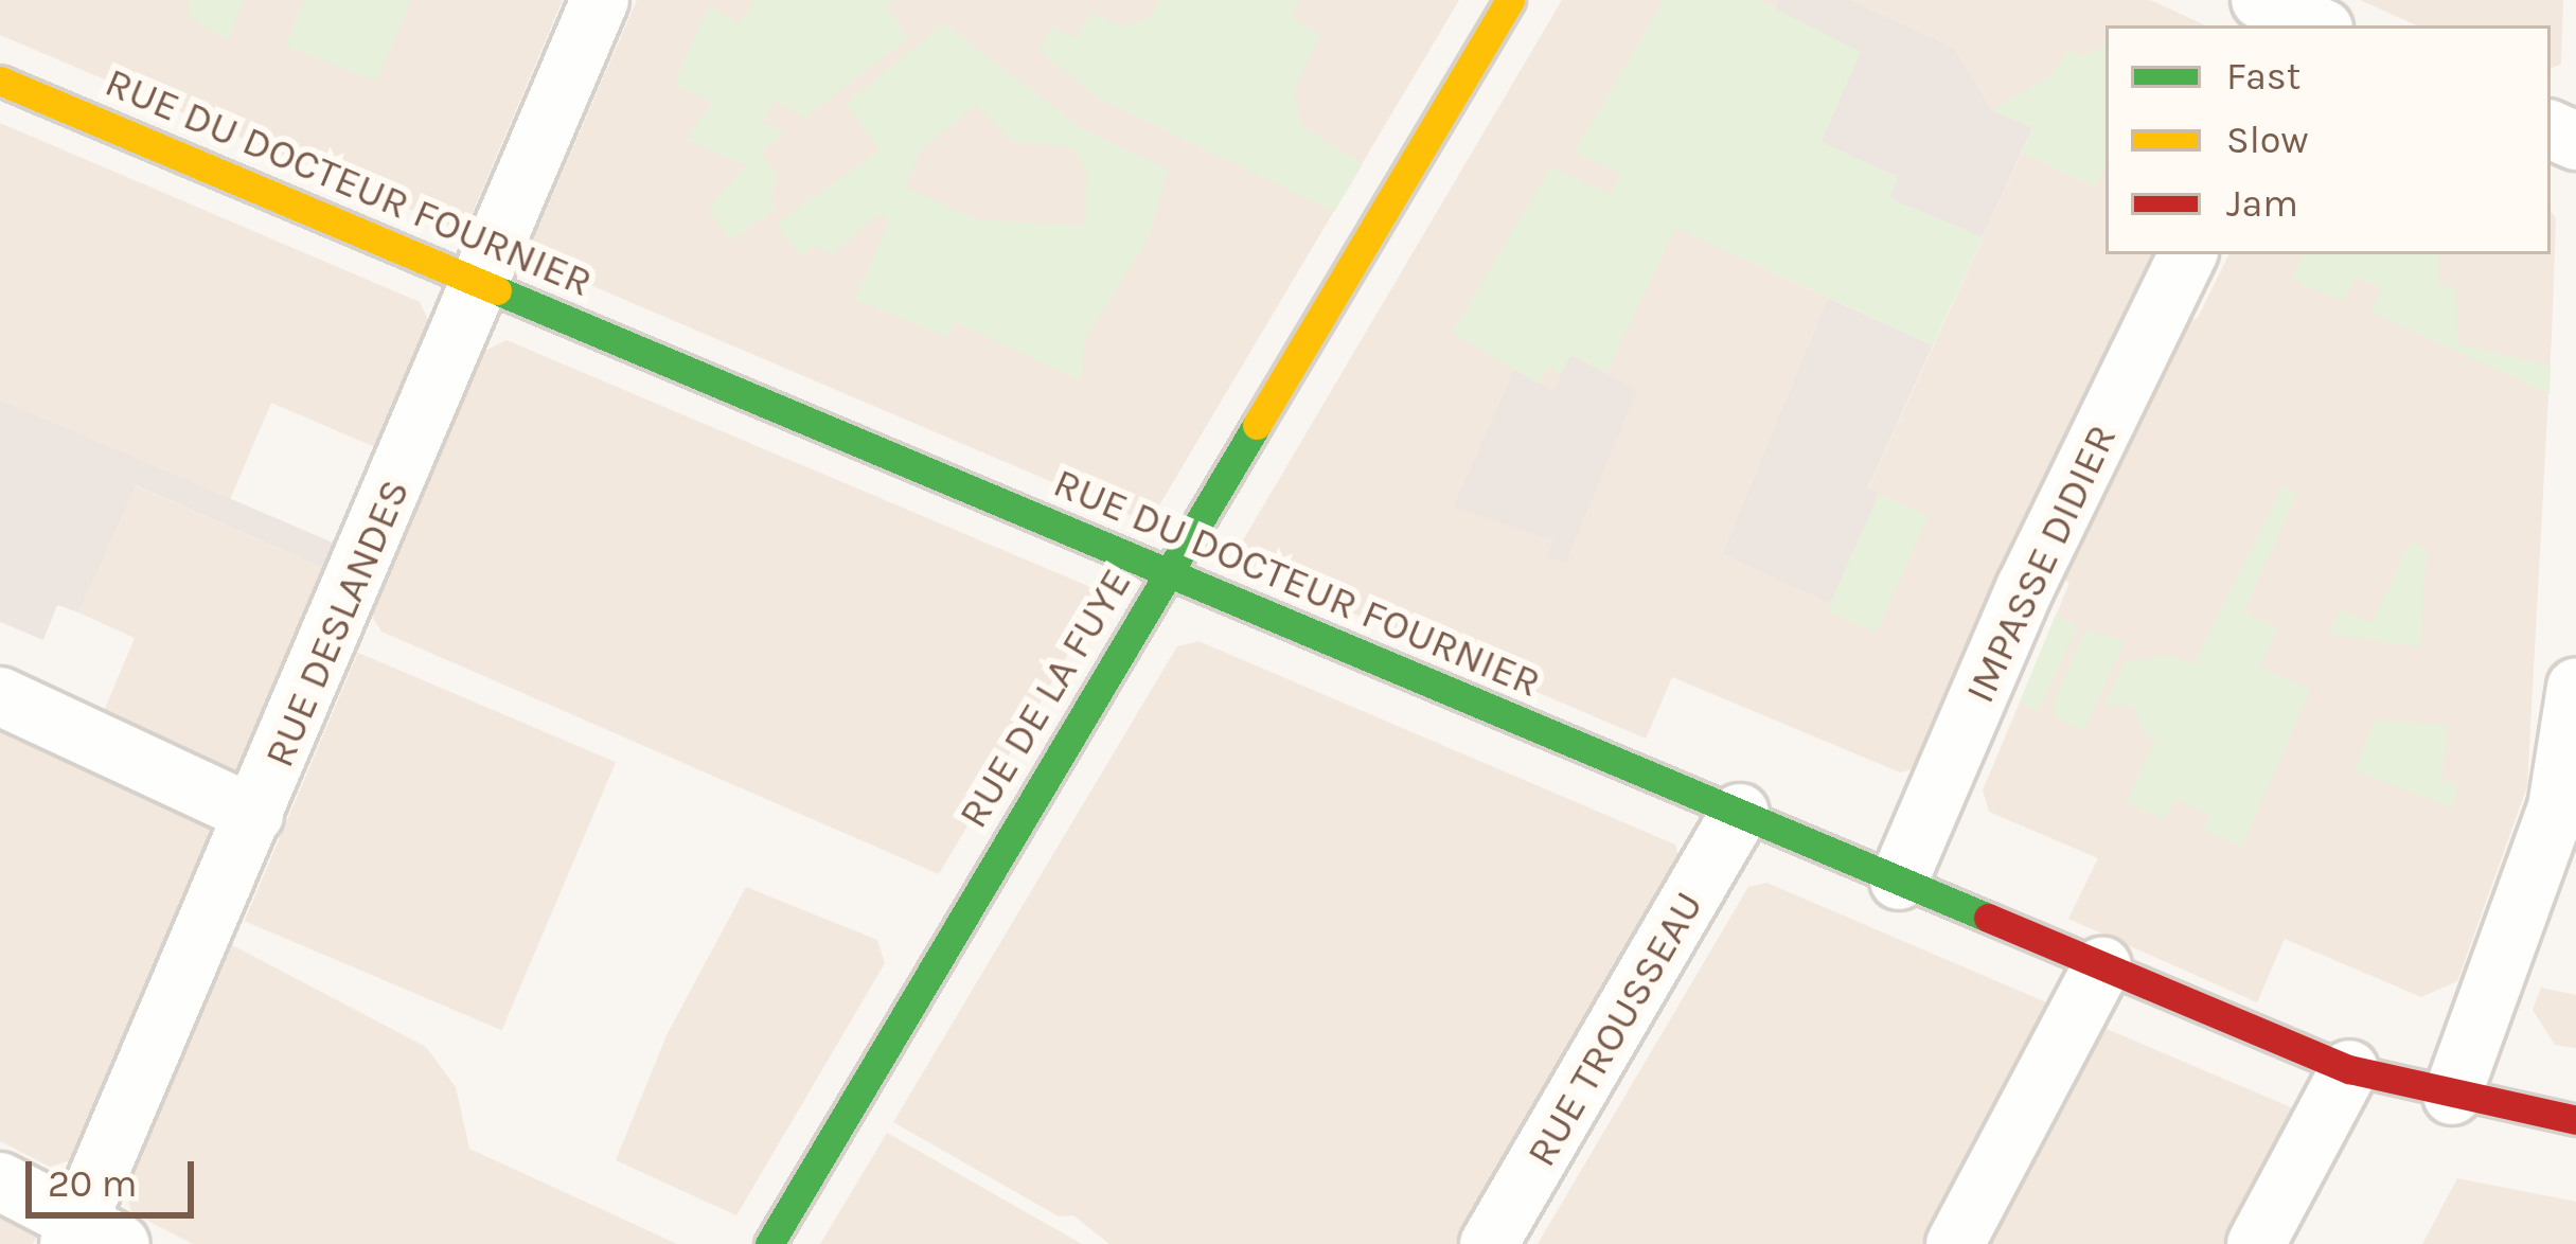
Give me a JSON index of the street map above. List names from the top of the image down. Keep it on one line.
{"streets":{"street":["RUE DU DOCTEUR FOURNIER","IMPASSE DIDIER","RUE DESLANDES","RUE DE LA FUYE","RUE TROUSSEAU"]},"crossings":[["RUE DU DOCTEUR FOURNIER","IMPASSE DIDIER"],["RUE DU DOCTEUR FOURNIER","RUE DESLANDES"],["RUE DU DOCTEUR FOURNIER","RUE DE LA FUYE"],["RUE DU DOCTEUR FOURNIER","RUE TROUSSEAU"]],"legend":["Fast","Slow","Jam"],"scale_bar":"20 m"}
